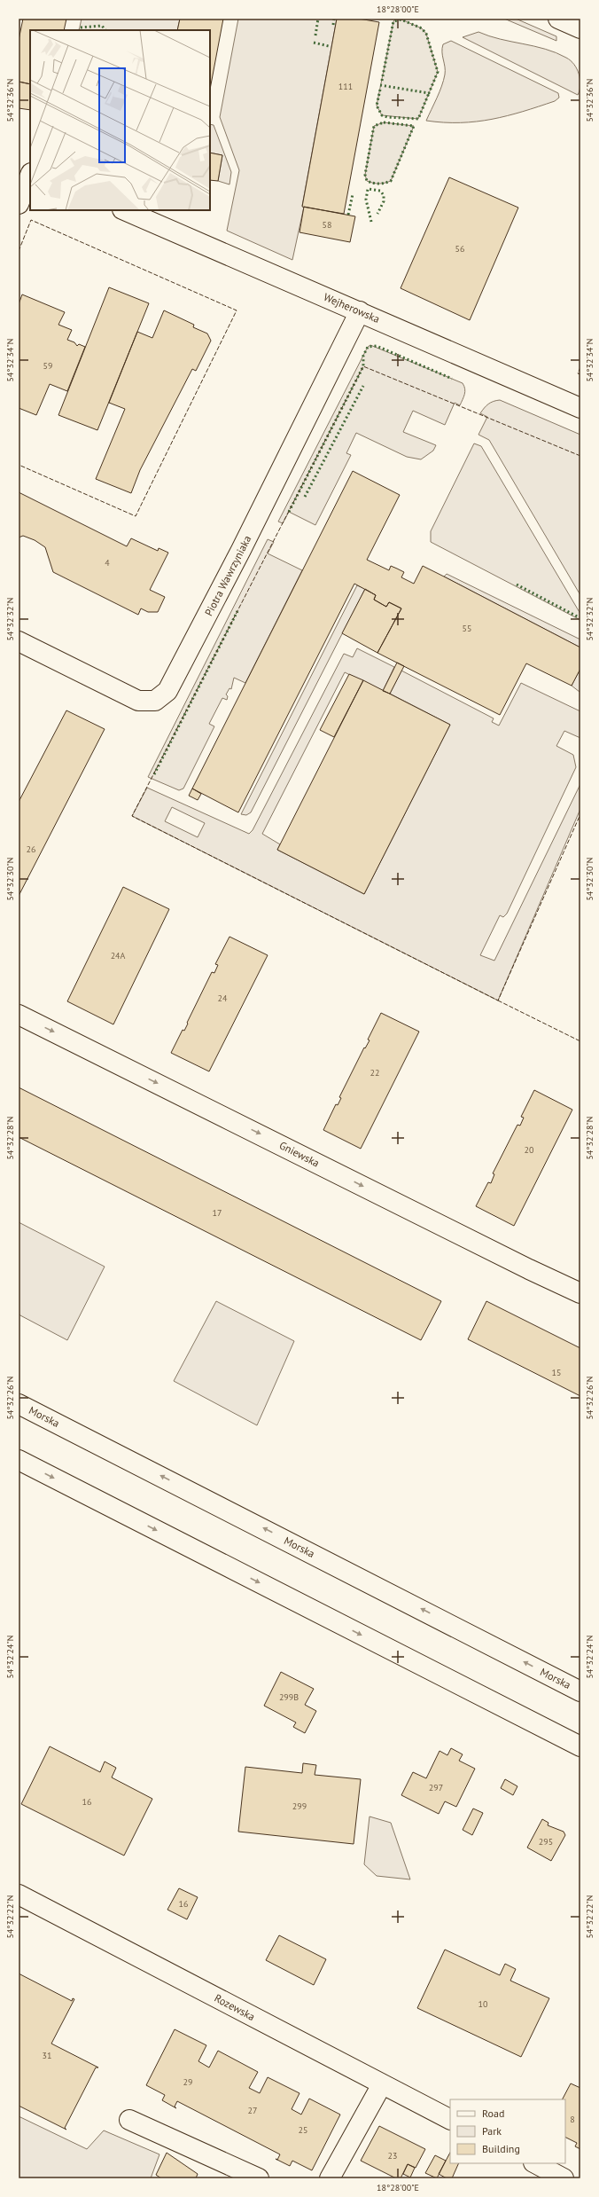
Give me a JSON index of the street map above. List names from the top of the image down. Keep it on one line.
{"streets":{"street":["Wejherowska","Piotra Wawrzyniaka","Gniewska","Morska","Rozewska"]},"crossings":[["Wejherowska","Piotra Wawrzyniaka"]],"one_way":["Gniewska"],"house_numbers":["111","58","56","59","4","55","26","24A","24","22","20","17","15","299B","297","16","299","295","16","10","31","29","27","8","25","23"],"legend":["Road","Park","Building"],"coordinates":["18°28'00\"E","54°32'36\"N","54°32'34\"N","54°32'32\"N","54°32'30\"N","54°32'28\"N","54°32'26\"N","54°32'24\"N","54°32'22\"N"]}
